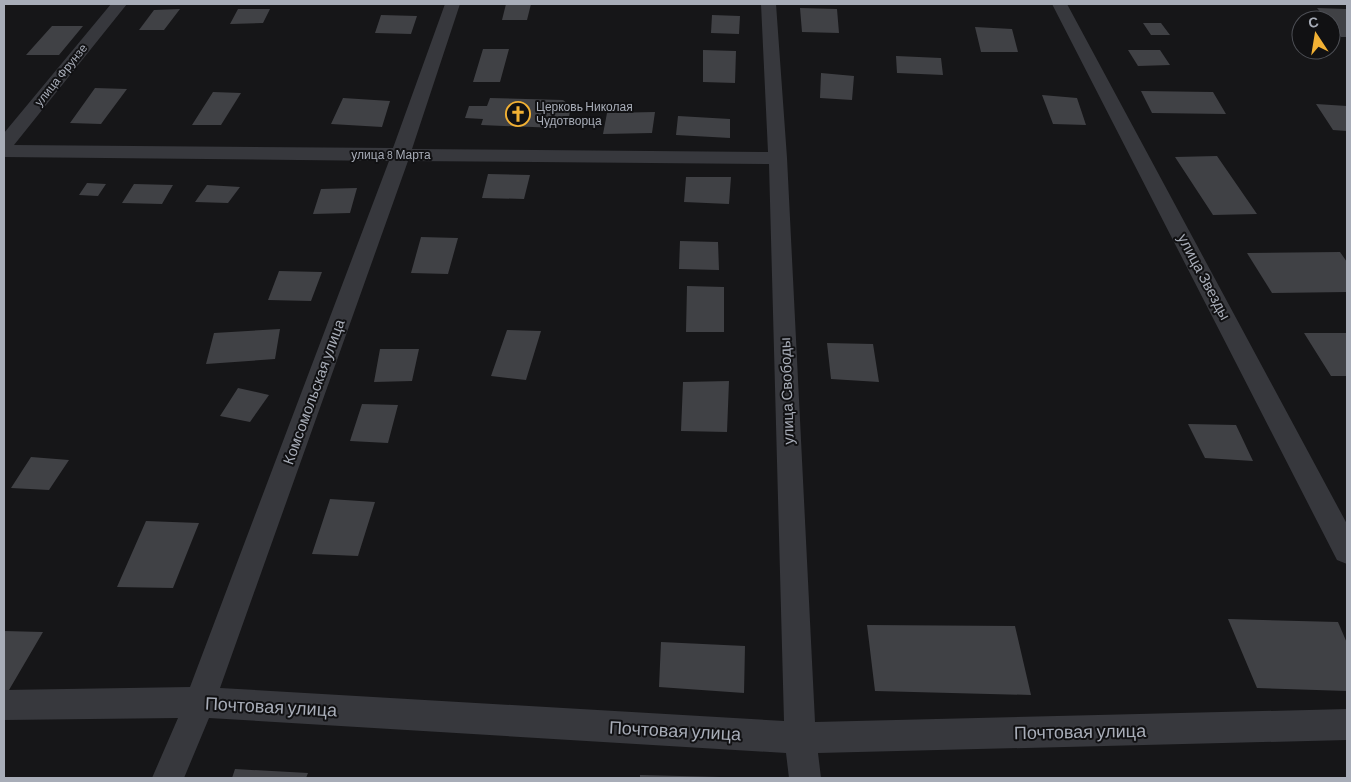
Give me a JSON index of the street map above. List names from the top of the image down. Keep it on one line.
{"streets":{"street":["улица Фрунзе","улица 8 Марта","улица Звезды","улица Свободы","Комсомольская улица","Почтовая улица"]},"crossings":[["улица 8 Марта","улица Свободы"],["улица 8 Марта","Комсомольская улица"],["улица Свободы","Почтовая улица"],["Комсомольская улица","Почтовая улица"]],"places":{"church":["Церковь Николая Чудотворца"]},"north":"top"}
